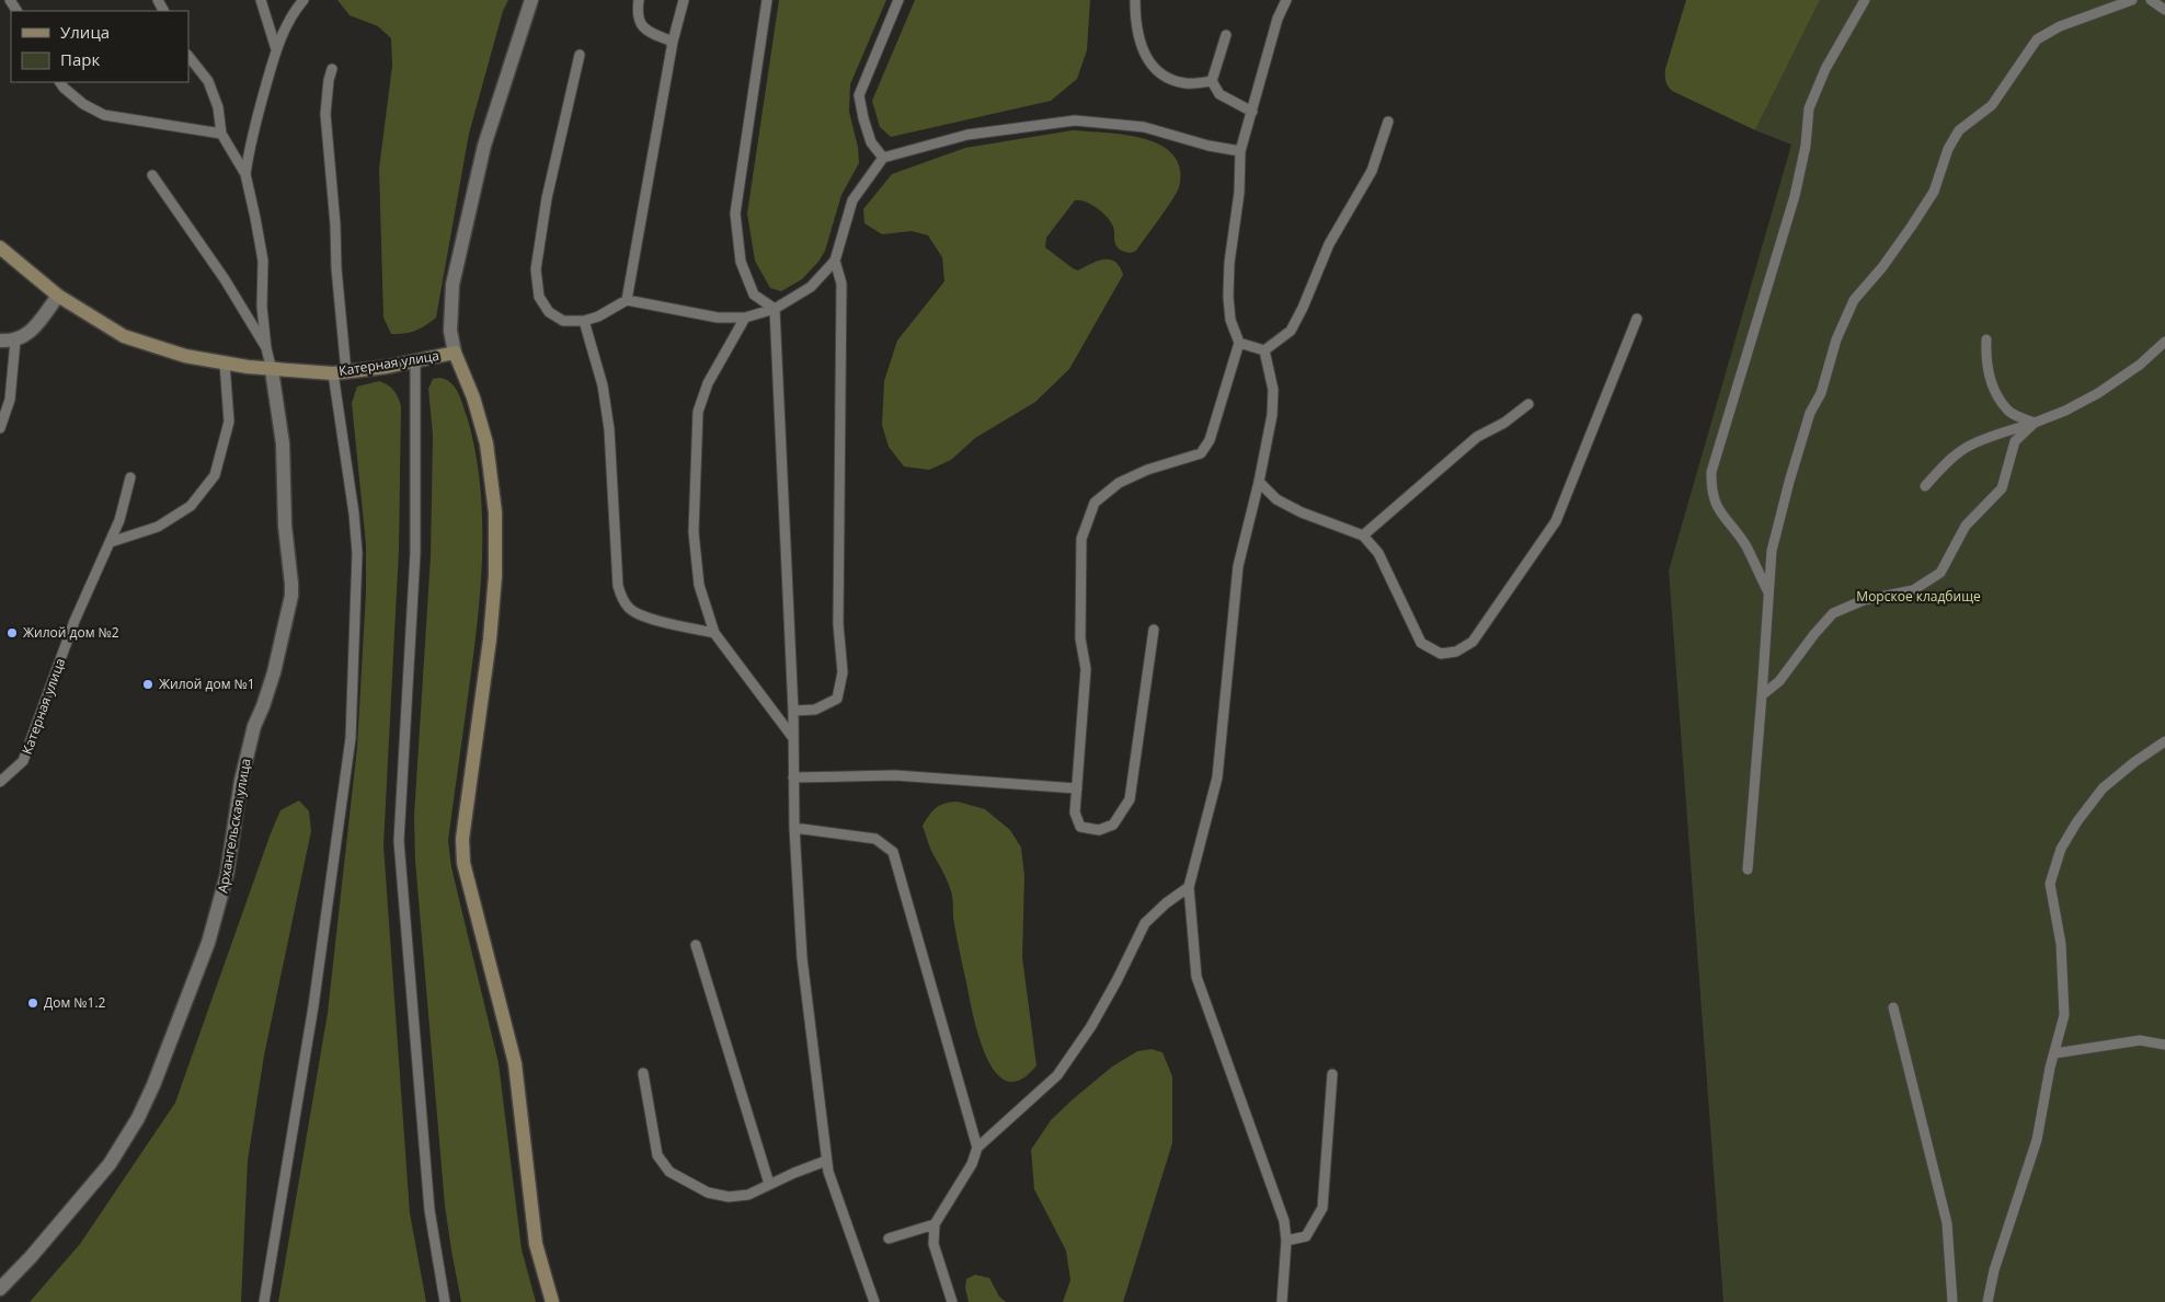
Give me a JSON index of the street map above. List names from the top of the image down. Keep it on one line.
{"streets":{"main road":["Катерная улица"],"street":["Архангельская улица"]},"crossings":[["Катерная улица","Архангельская улица"]],"parks":["Морское кладбище"],"places":["Жилой дом №2","Жилой дом №1","Дом №1.2"],"legend":["Улица","Парк"]}
